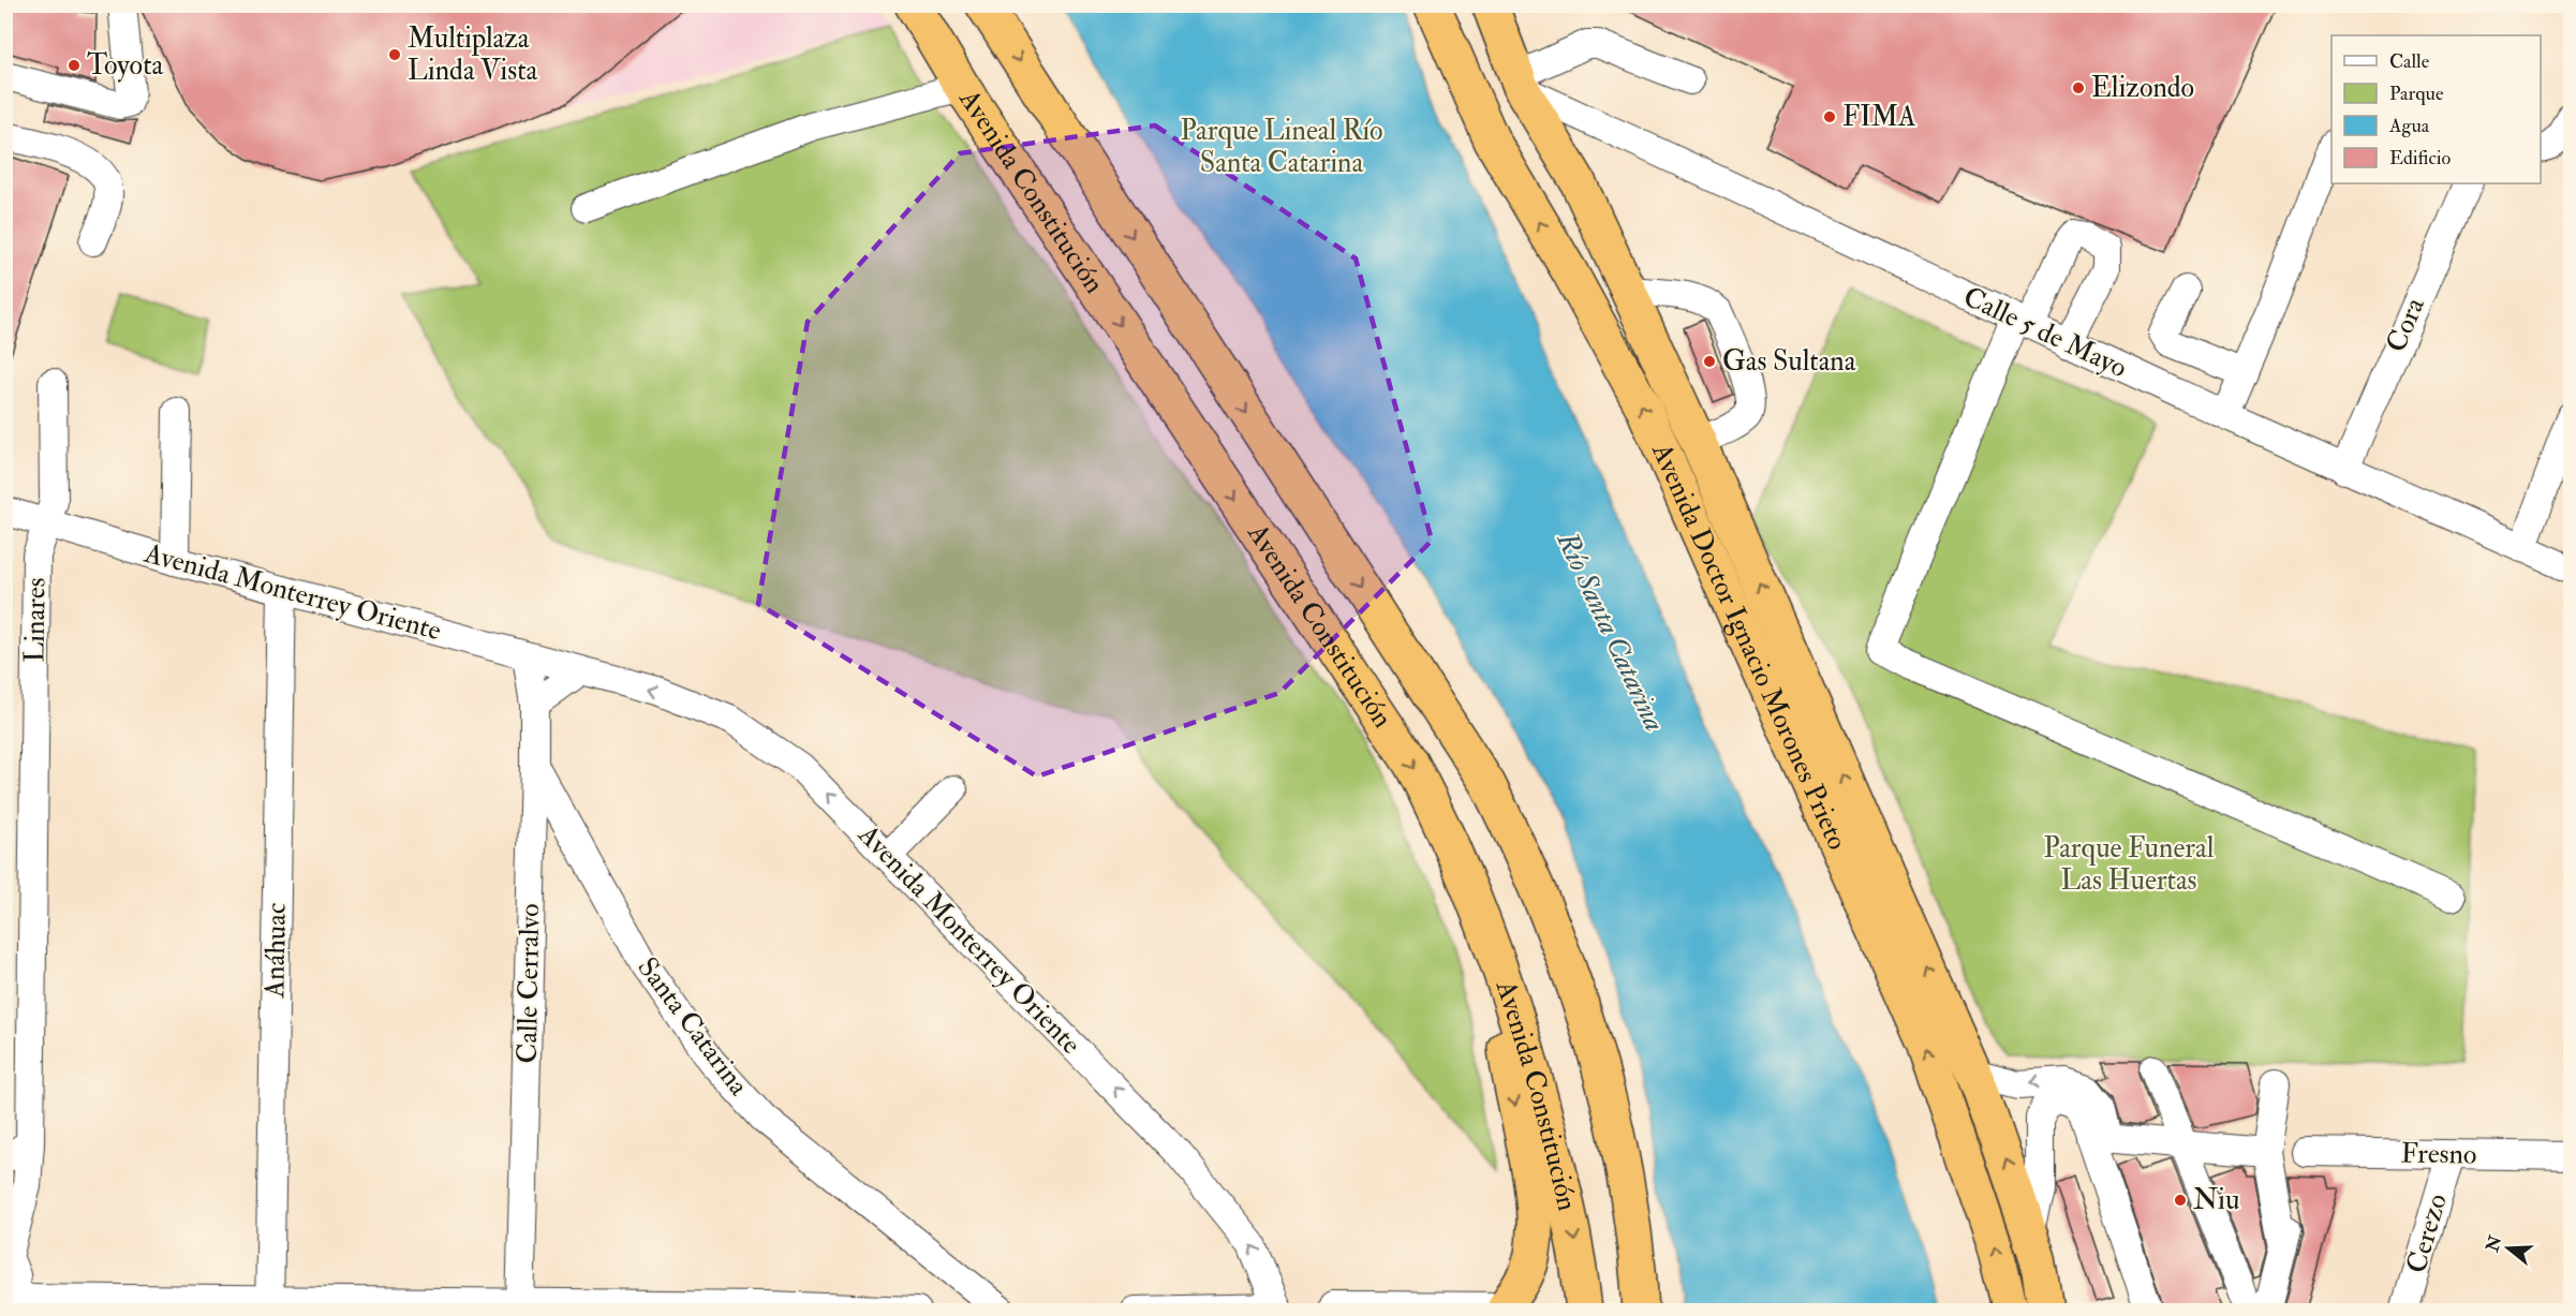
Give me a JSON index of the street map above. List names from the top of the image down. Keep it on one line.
{"streets":{"highway":["Avenida Constitución","Avenida Doctor Ignacio Morones Prieto"],"street":["Cora","Calle 5 de Mayo","Avenida Monterrey Oriente","Linares","Anáhuac","Calle Cerralvo","Santa Catarina","Fresno","Cerezo"]},"crossings":[["Cora","Calle 5 de Mayo"],["Calle 5 de Mayo","Avenida Doctor Ignacio Morones Prieto"],["Avenida Monterrey Oriente","Linares"],["Avenida Monterrey Oriente","Anáhuac"],["Avenida Monterrey Oriente","Calle Cerralvo"],["Calle Cerralvo","Santa Catarina"],["Fresno","Cerezo"]],"one_way":["Avenida Constitución","Avenida Monterrey Oriente","Avenida Doctor Ignacio Morones Prieto"],"water":["Río Santa Catarina"],"parks":["Parque Lineal Río Santa Catarina","Parque Funeral Las Huertas"],"places":["Multiplaza Linda Vista","Toyota","Elizondo","FIMA","Gas Sultana","Niu"],"legend":["Calle","Parque","Agua","Edificio"],"north":"left"}
